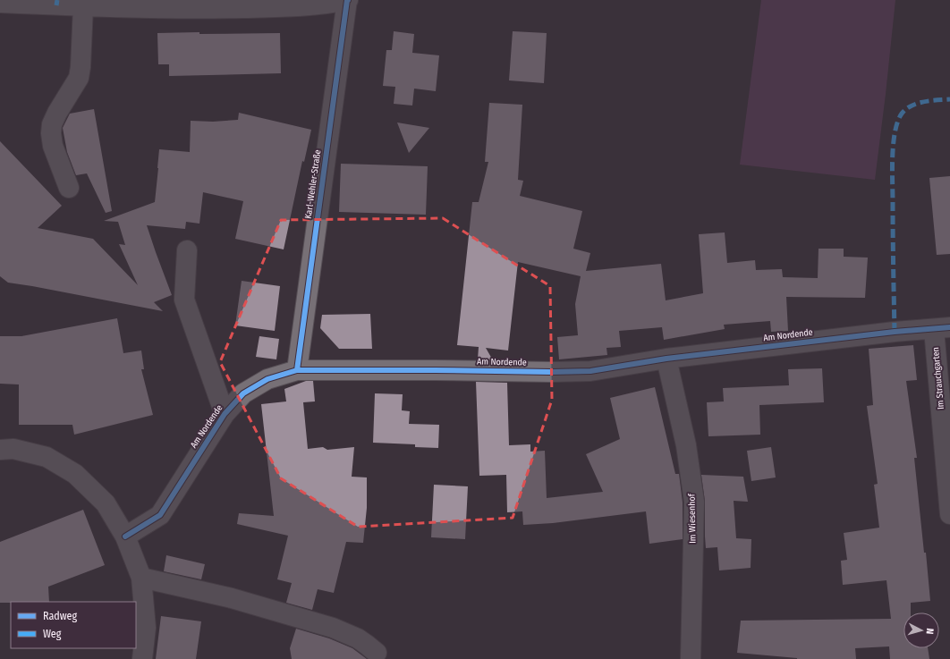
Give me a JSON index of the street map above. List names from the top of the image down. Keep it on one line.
{"streets":{"street":["Karl-Wehler-Straße","Am Nordende","Im Strauchgarten","Im Wiesenhof"]},"crossings":[["Karl-Wehler-Straße","Am Nordende"],["Am Nordende","Im Strauchgarten"],["Am Nordende","Im Wiesenhof"]],"legend":["Radweg","Weg"],"north":"right"}
